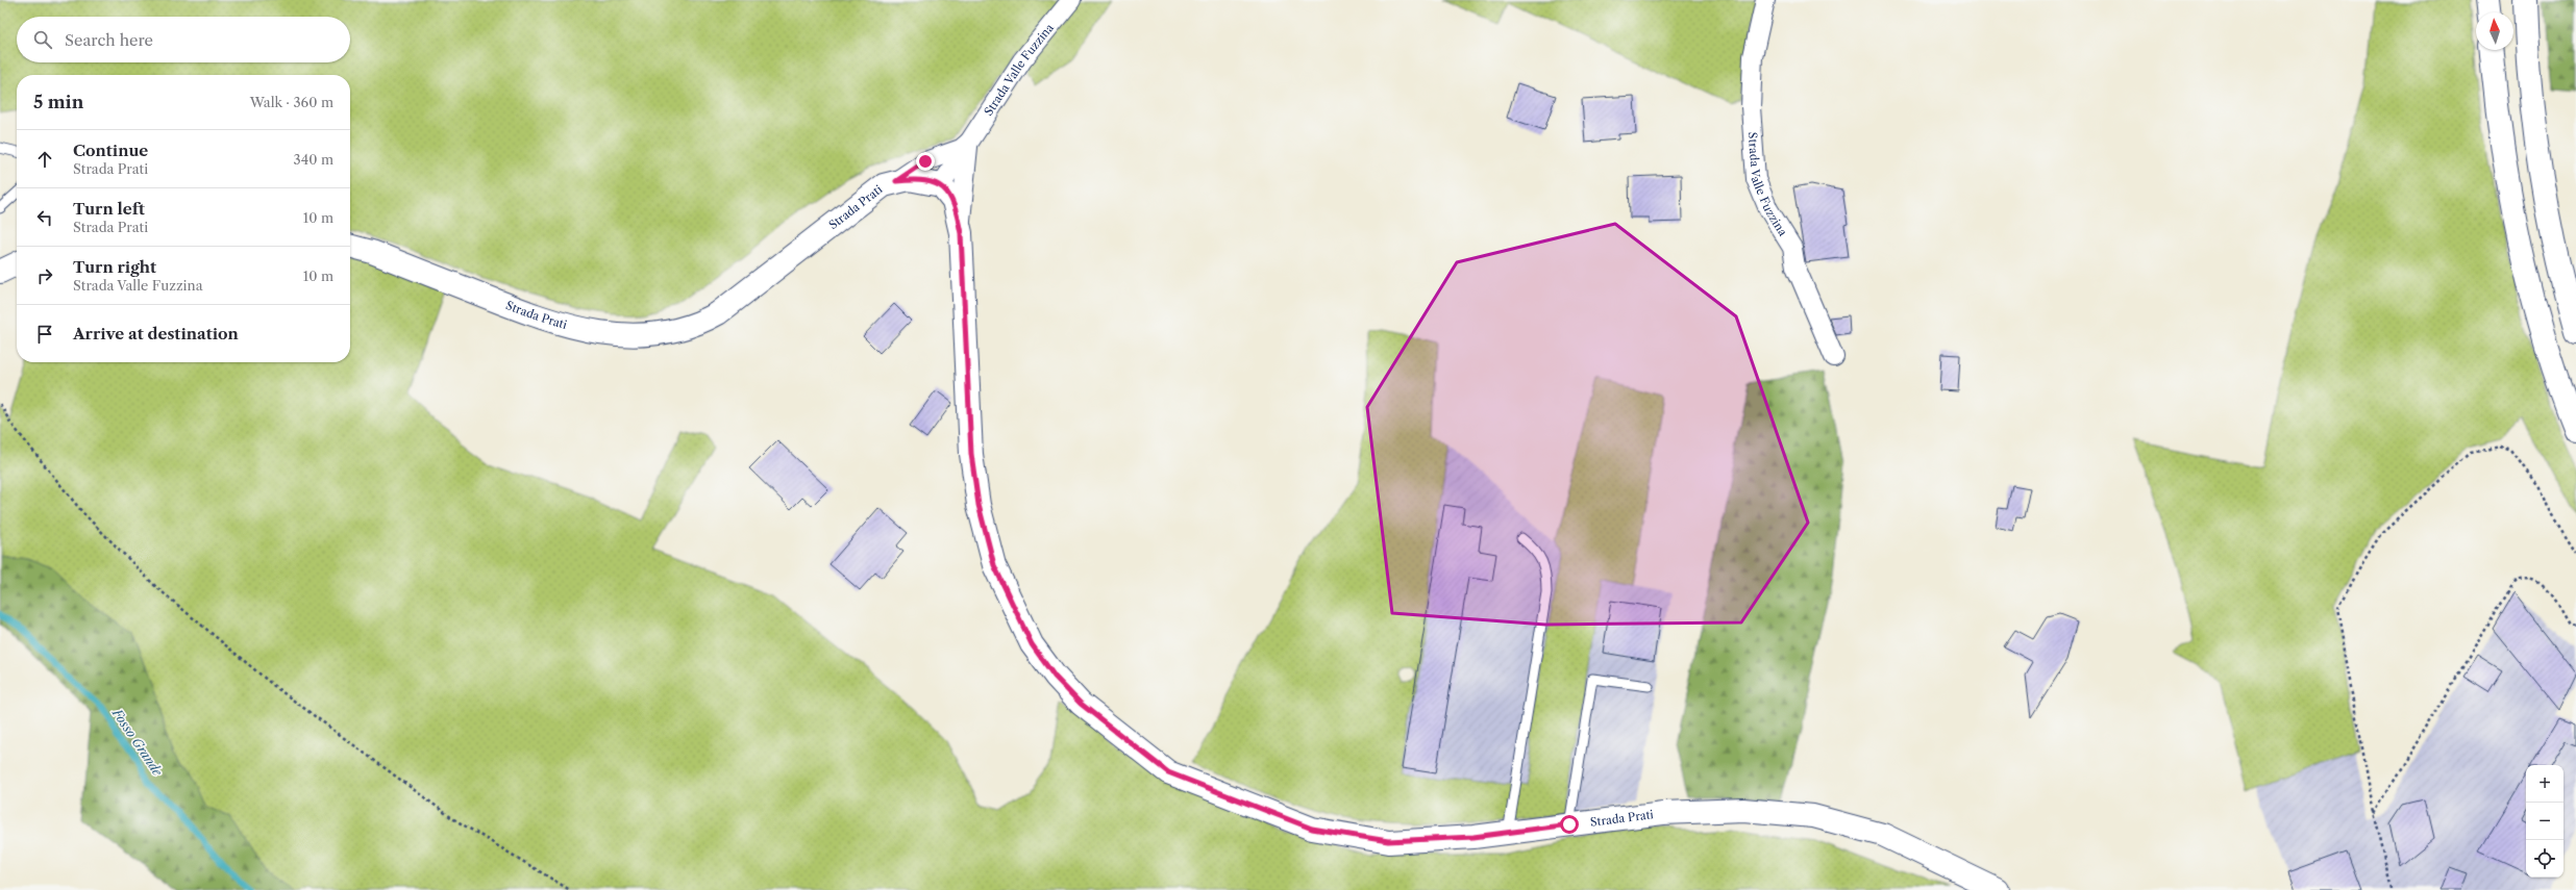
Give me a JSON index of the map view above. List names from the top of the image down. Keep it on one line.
{"streets":{"main road":["Strada Prati"],"street":["Strada Valle Fuzzina"]},"crossings":[["Strada Valle Fuzzina","Strada Prati"]],"water":["Fosso Grande"],"north":"top","page":{"search":"Search here","heading":["5 min","Walk · 360 m"],"list":[["Continue","Strada Prati","340 m"],["Turn left","Strada Prati","10 m"],["Turn right","Strada Valle Fuzzina","10 m"],"Arrive at destination"],"map_buttons":["+","−"]}}
